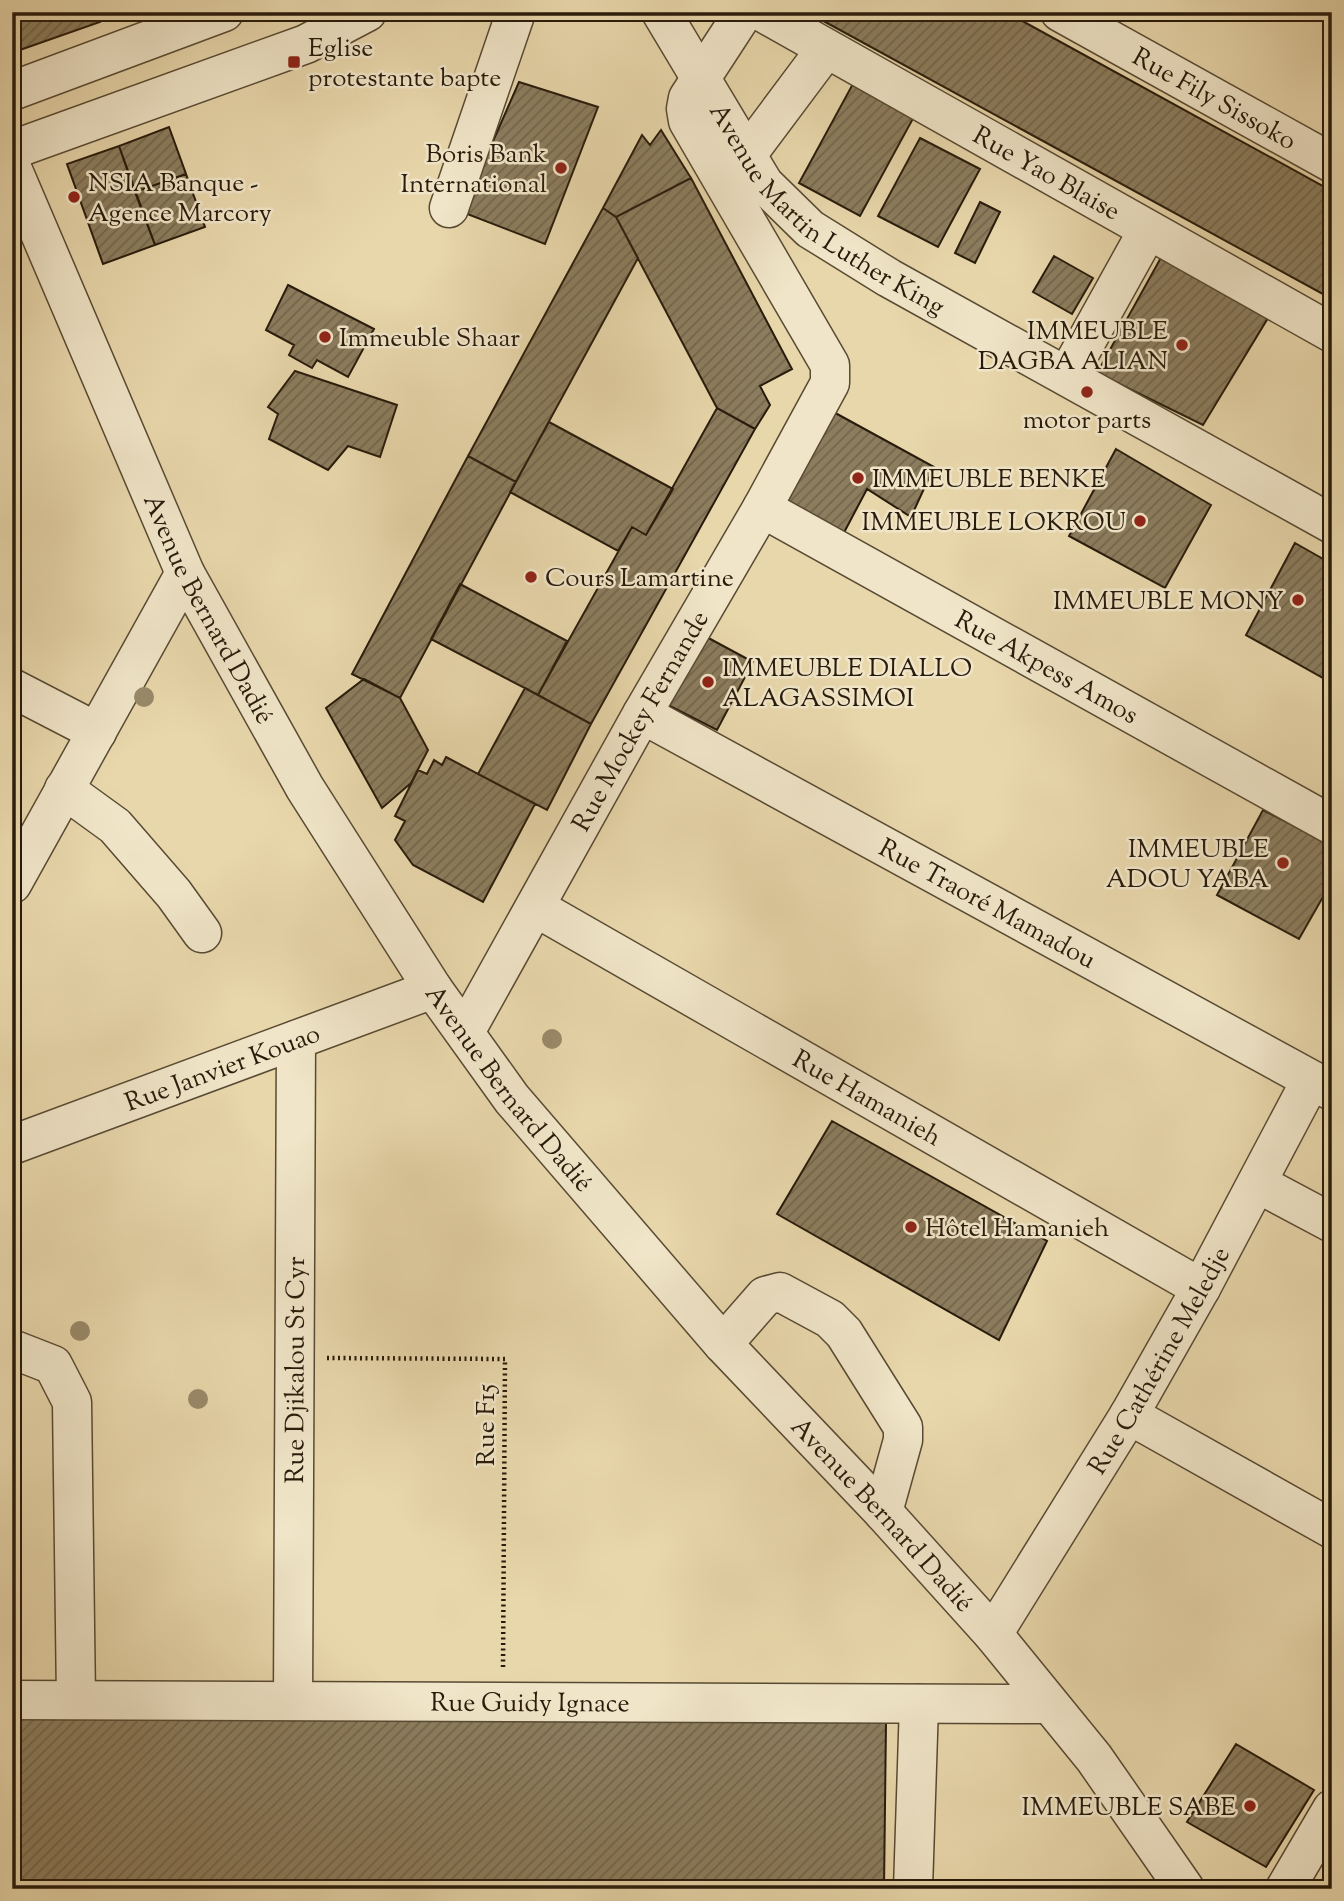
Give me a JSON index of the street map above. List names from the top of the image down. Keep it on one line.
{"streets":{"street":["Rue Fily Sissoko","Rue Yao Blaise","Avenue Martin Luther King","Avenue Bernard Dadié","Rue Akpess Amos","Rue Mockey Fernande","Rue Traoré Mamadou","Rue Janvier Kouao","Rue Hamanieh","Rue Cathérine Meledje","Rue Djikalou St Cyr","Rue Guidy Ignace"],"path":["Rue F15"]},"crossings":[["Avenue Martin Luther King","Rue Mockey Fernande"],["Avenue Bernard Dadié","Rue Mockey Fernande"],["Avenue Bernard Dadié","Rue Janvier Kouao"],["Avenue Bernard Dadié","Rue Cathérine Meledje"],["Avenue Bernard Dadié","Rue Guidy Ignace"],["Rue Akpess Amos","Rue Mockey Fernande"],["Rue Mockey Fernande","Rue Traoré Mamadou"],["Rue Mockey Fernande","Rue Hamanieh"],["Rue Traoré Mamadou","Rue Cathérine Meledje"],["Rue Janvier Kouao","Rue Djikalou St Cyr"],["Rue Hamanieh","Rue Cathérine Meledje"],["Rue Djikalou St Cyr","Rue F15"],["Rue Djikalou St Cyr","Rue Guidy Ignace"],["Rue F15","Rue Guidy Ignace"]],"places":{"transit":["Eglise protestante bapte"],"other":["Boris Bank International","NSIA Banque - Agence Marcory","Immeuble Shaar","IMMEUBLE DAGBA ALIAN","motor parts","IMMEUBLE BENKE","IMMEUBLE LOKROU","Cours Lamartine","IMMEUBLE MONY","IMMEUBLE DIALLO ALAGASSIMOI","IMMEUBLE ADOU YABA","Hôtel Hamanieh","IMMEUBLE SABE"]}}
